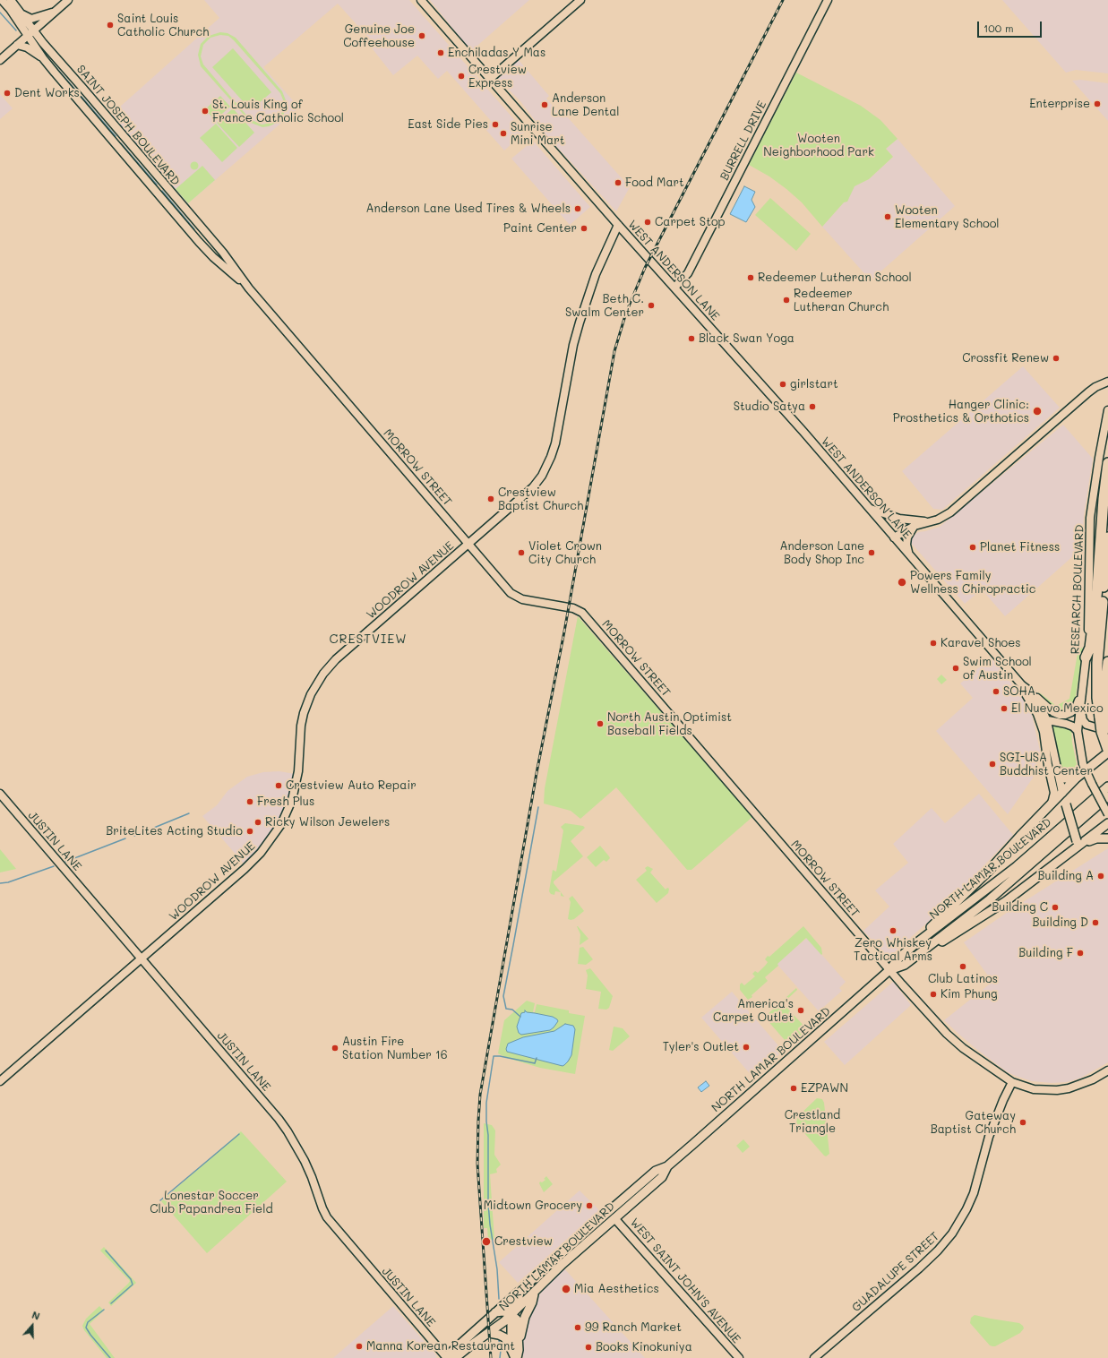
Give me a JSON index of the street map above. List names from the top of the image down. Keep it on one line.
{"streets":{"main road":["NORTH LAMAR BOULEVARD"],"street":["SAINT JOSEPH BOULEVARD","BURRELL DRIVE","WEST ANDERSON LANE","MORROW STREET","WOODROW AVENUE","RESEARCH BOULEVARD","JUSTIN LANE","GUADALUPE STREET","WEST SAINT JOHN'S AVENUE"]},"crossings":[["SAINT JOSEPH BOULEVARD","MORROW STREET"],["BURRELL DRIVE","WEST ANDERSON LANE"],["WEST ANDERSON LANE","WOODROW AVENUE"],["MORROW STREET","WOODROW AVENUE"],["MORROW STREET","NORTH LAMAR BOULEVARD"],["MORROW STREET","GUADALUPE STREET"],["WOODROW AVENUE","JUSTIN LANE"],["JUSTIN LANE","NORTH LAMAR BOULEVARD"],["NORTH LAMAR BOULEVARD","WEST SAINT JOHN'S AVENUE"]],"districts":["CRESTVIEW"],"parks":["Wooten Neighborhood Park","Crestland Triangle","Lonestar Soccer Club Papandrea Field"],"places":["Saint Louis Catholic Church","Genuine Joe Coffeehouse","Enchiladas Y Mas","Crestview Express","Dent Works","Enterprise","Anderson Lane Dental","St. Louis King of France Catholic School","East Side Pies","Sunrise Mini Mart","Food Mart","Anderson Lane Used Tires & Wheels","Wooten Elementary School","Carpet Stop","Paint Center","Redeemer Lutheran School","Redeemer Lutheran Church","Beth C. Swalm Center","Black Swan Yoga","Crossfit Renew","girlstart","Studio Satya","Hanger Clinic: Prosthetics & Orthotics","Crestview Baptist Church","Planet Fitness","Violet Crown City Church","Anderson Lane Body Shop Inc","Powers Family Wellness Chiropractic","Karavel Shoes","Swim School of Austin","SOHA","El Nuevo Mexico","North Austin Optimist Baseball Fields","SGI-USA Buddhist Center","Crestview Auto Repair","Fresh Plus","Ricky Wilson Jewelers","BriteLites Acting Studio","Building A","Building C","Building D","Zero Whiskey Tactical Arms","Building F","Club Latinos","Kim Phung","America's Carpet Outlet","Tyler's Outlet","Austin Fire Station Number 16","EZPAWN","Gateway Baptist Church","Midtown Grocery","Crestview","Mia Aesthetics","99 Ranch Market","Manna Korean Restaurant","Books Kinokuniya"],"scale_bar":"100 m","north":"top"}
